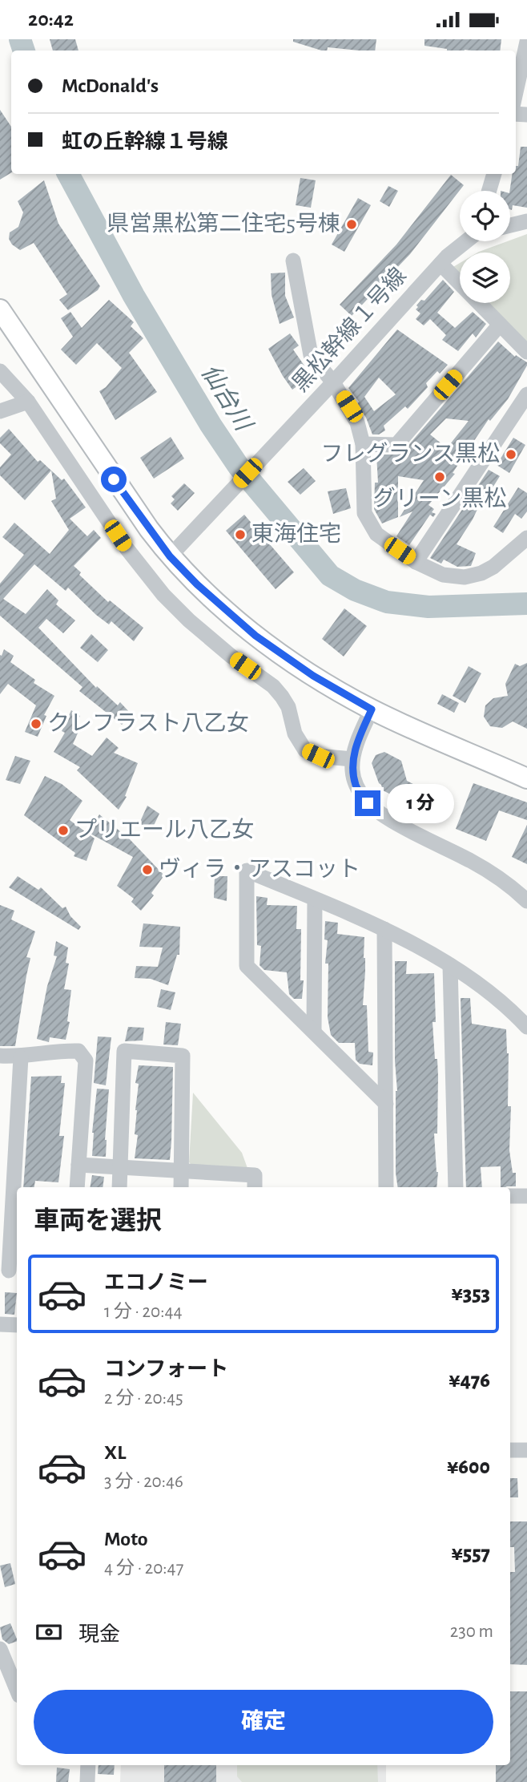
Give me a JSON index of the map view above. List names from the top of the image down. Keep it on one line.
{"streets":{"street":["黒松幹線１号線"]},"water":["仙台川"],"places":["県営黒松第二住宅5号棟","フレグランス黒松","グリーン黒松","東海住宅","クレフラスト八乙女","プリエール八乙女","ヴィラ・アスコット"],"page":{"status":"20:42","banner":["McDonald's","虹の丘幹線１号線"],"bubble":"1 分","heading":"車両を選択","list":[{"name":"エコノミー","note":"1 分 · 20:44","value":"¥353"},{"name":"コンフォート","note":"2 分 · 20:45","value":"¥476"},{"name":"XL","note":"3 分 · 20:46","value":"¥600"},{"name":"Moto","note":"4 分 · 20:47","value":"¥557"}],"pay":["現金","230 m"],"buttons":"確定"}}
